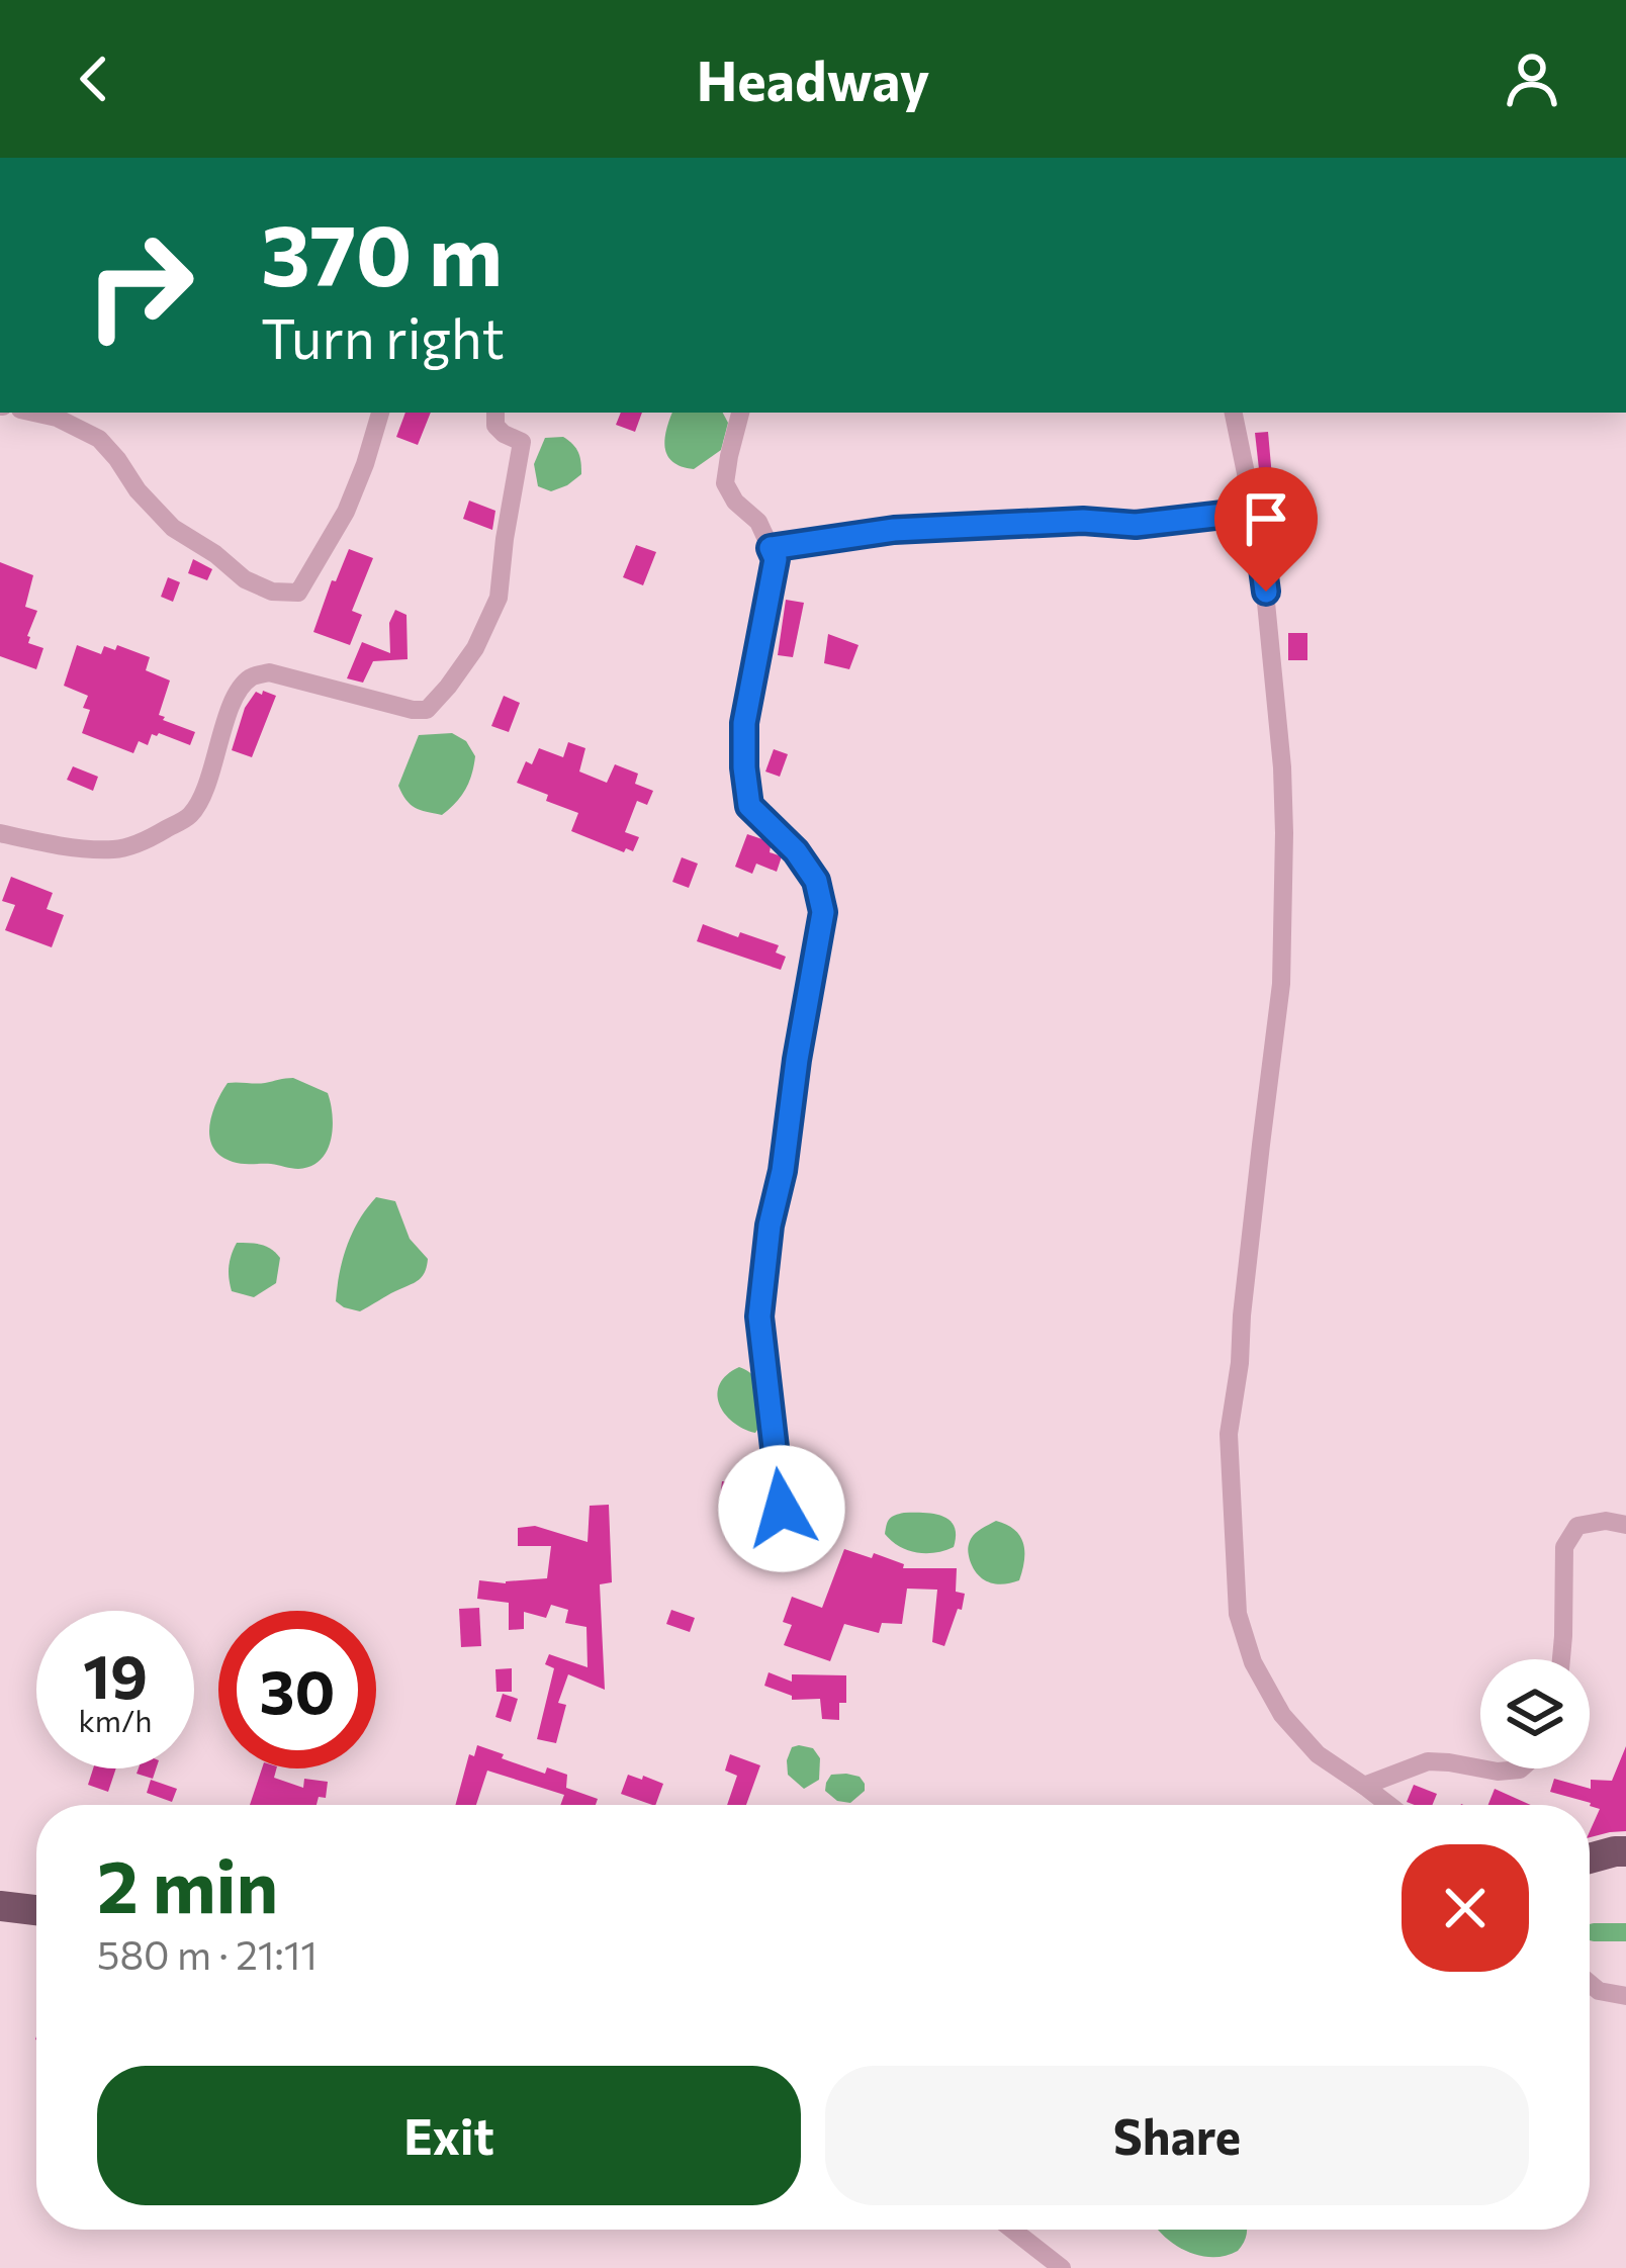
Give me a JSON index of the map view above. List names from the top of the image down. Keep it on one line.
{"page":{"header":"Headway","turn":["370 m","Turn right"],"speed":"19 km/h","limit":"30","heading":["2 min","580 m · 21:11"],"buttons":["Exit","Share"]}}
